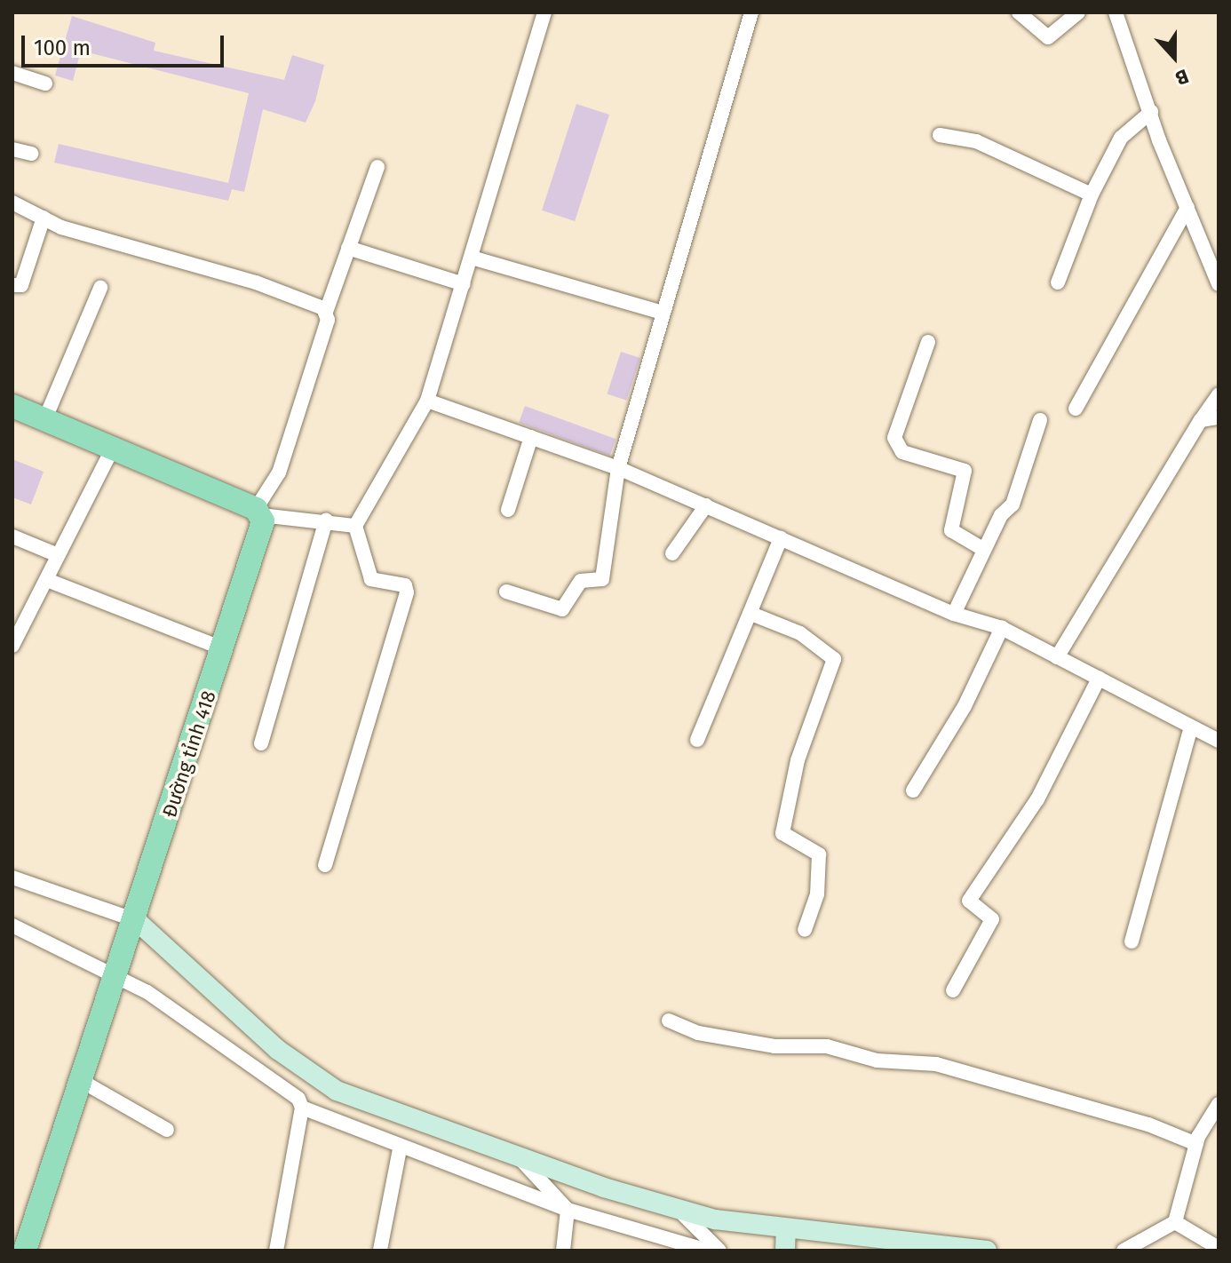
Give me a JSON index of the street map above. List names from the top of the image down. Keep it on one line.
{"streets":{"main road":["Đường tỉnh 418"]},"scale_bar":"100 m","north":"bottom"}
